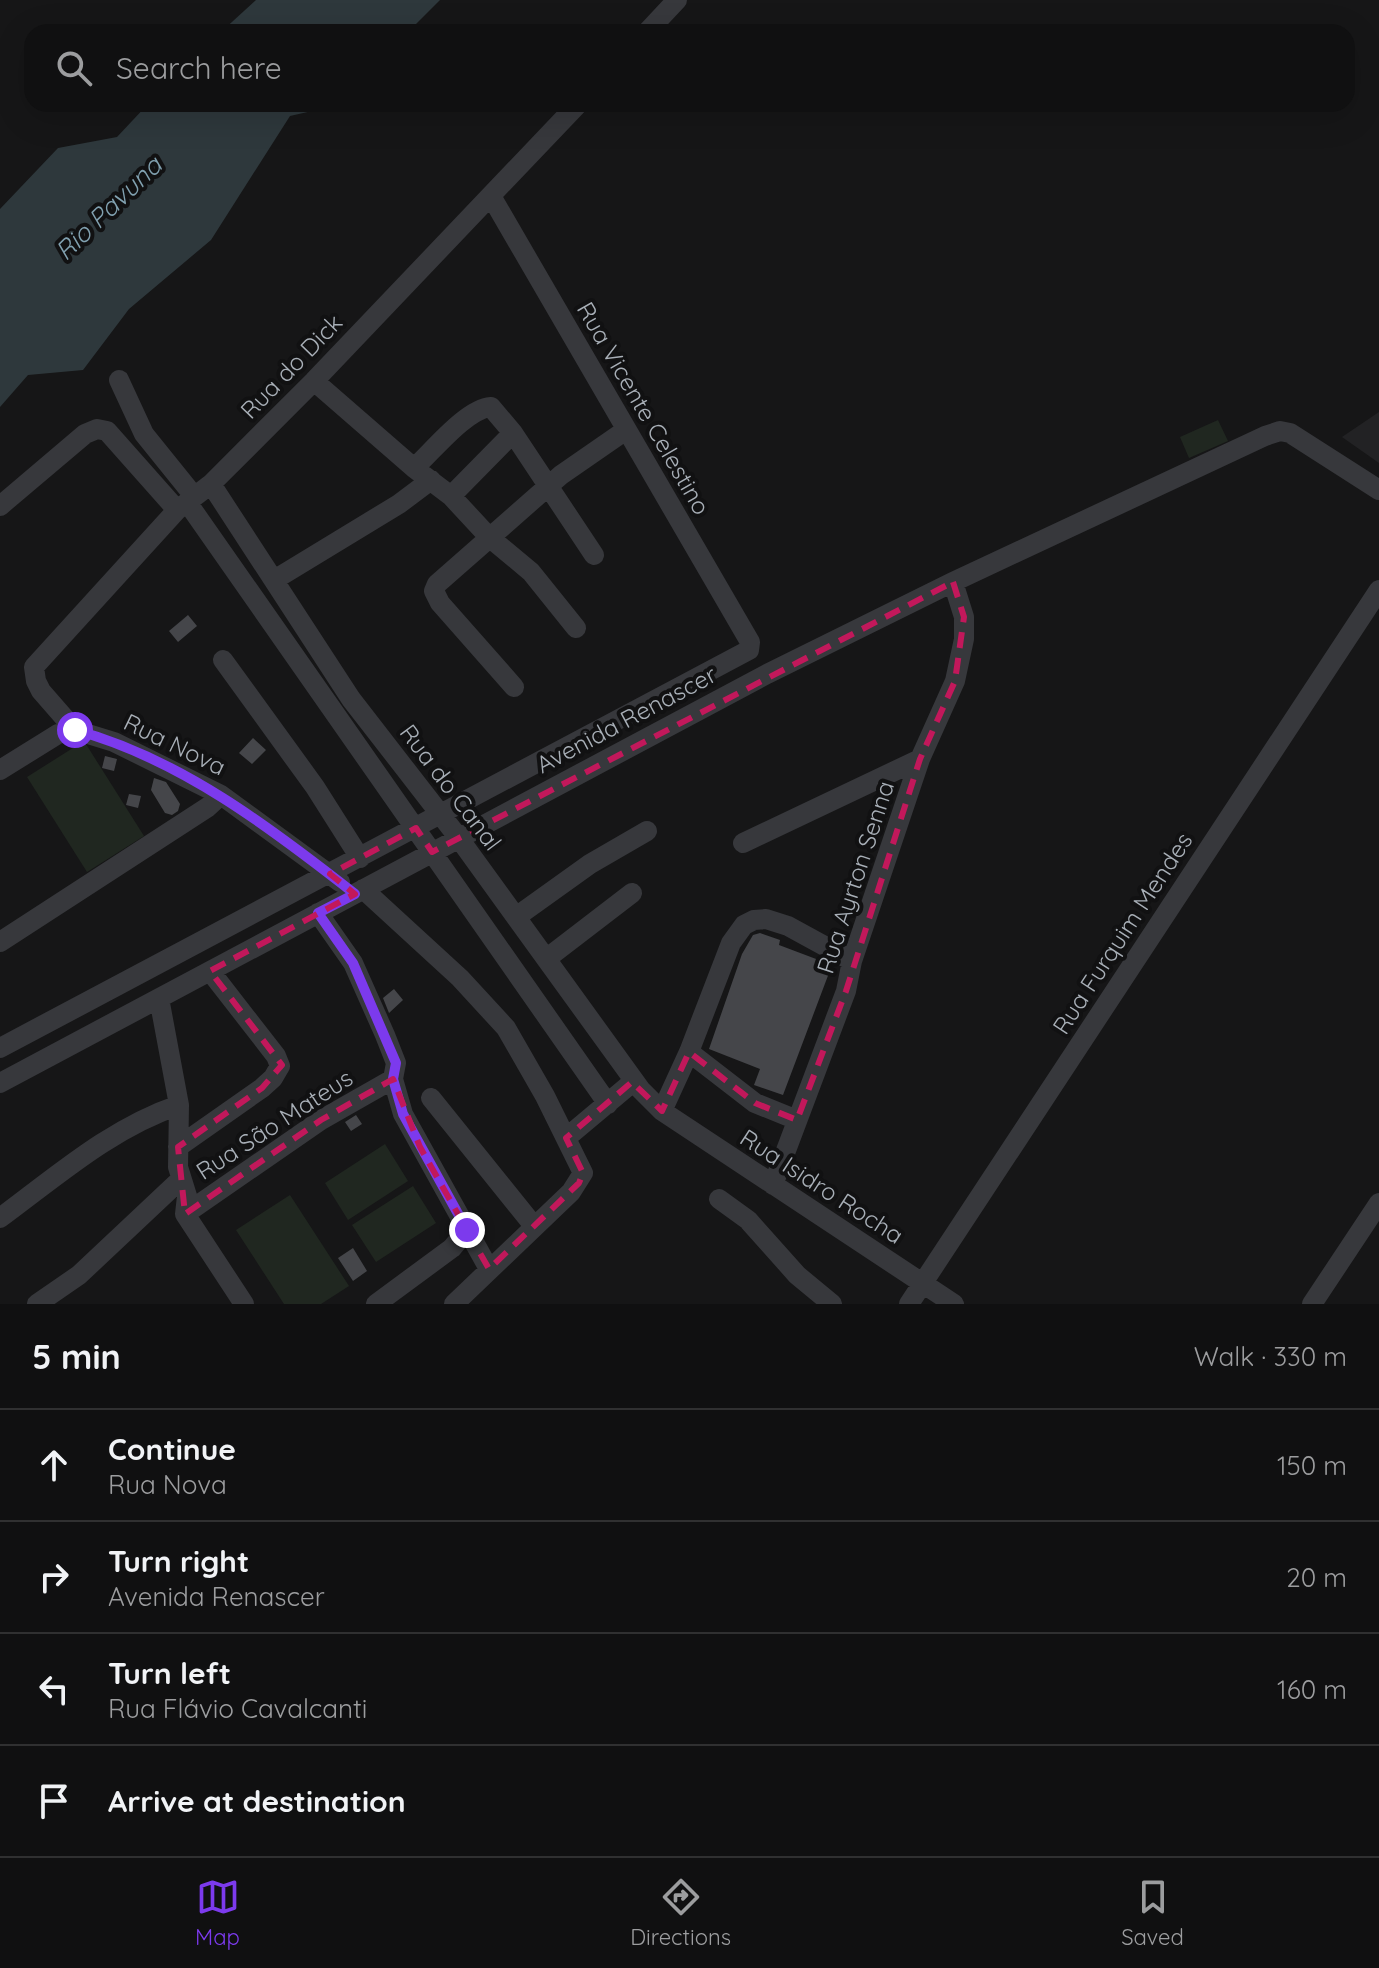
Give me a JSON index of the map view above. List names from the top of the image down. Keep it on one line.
{"streets":{"street":["Rua do Dick","Rua Vicente Celestino","Avenida Renascer","Rua Nova","Rua do Canal","Rua Ayrton Senna","Rua Furquim Mendes","Rua São Mateus","Rua Isidro Rocha"]},"crossings":[["Rua do Dick","Rua Vicente Celestino"],["Rua do Dick","Rua Nova"],["Rua do Dick","Rua do Canal"],["Rua Vicente Celestino","Avenida Renascer"],["Avenida Renascer","Rua Nova"],["Avenida Renascer","Rua do Canal"],["Avenida Renascer","Rua Ayrton Senna"],["Rua do Canal","Rua Isidro Rocha"],["Rua Ayrton Senna","Rua Isidro Rocha"],["Rua Furquim Mendes","Rua Isidro Rocha"]],"water":["Rio Pavuna"],"page":{"search":"Search here","heading":["5 min","Walk · 330 m"],"list":[["Continue","Rua Nova","150 m"],["Turn right","Avenida Renascer","20 m"],["Turn left","Rua Flávio Cavalcanti","160 m"],"Arrive at destination"],"nav":["Map","Directions","Saved"]}}
